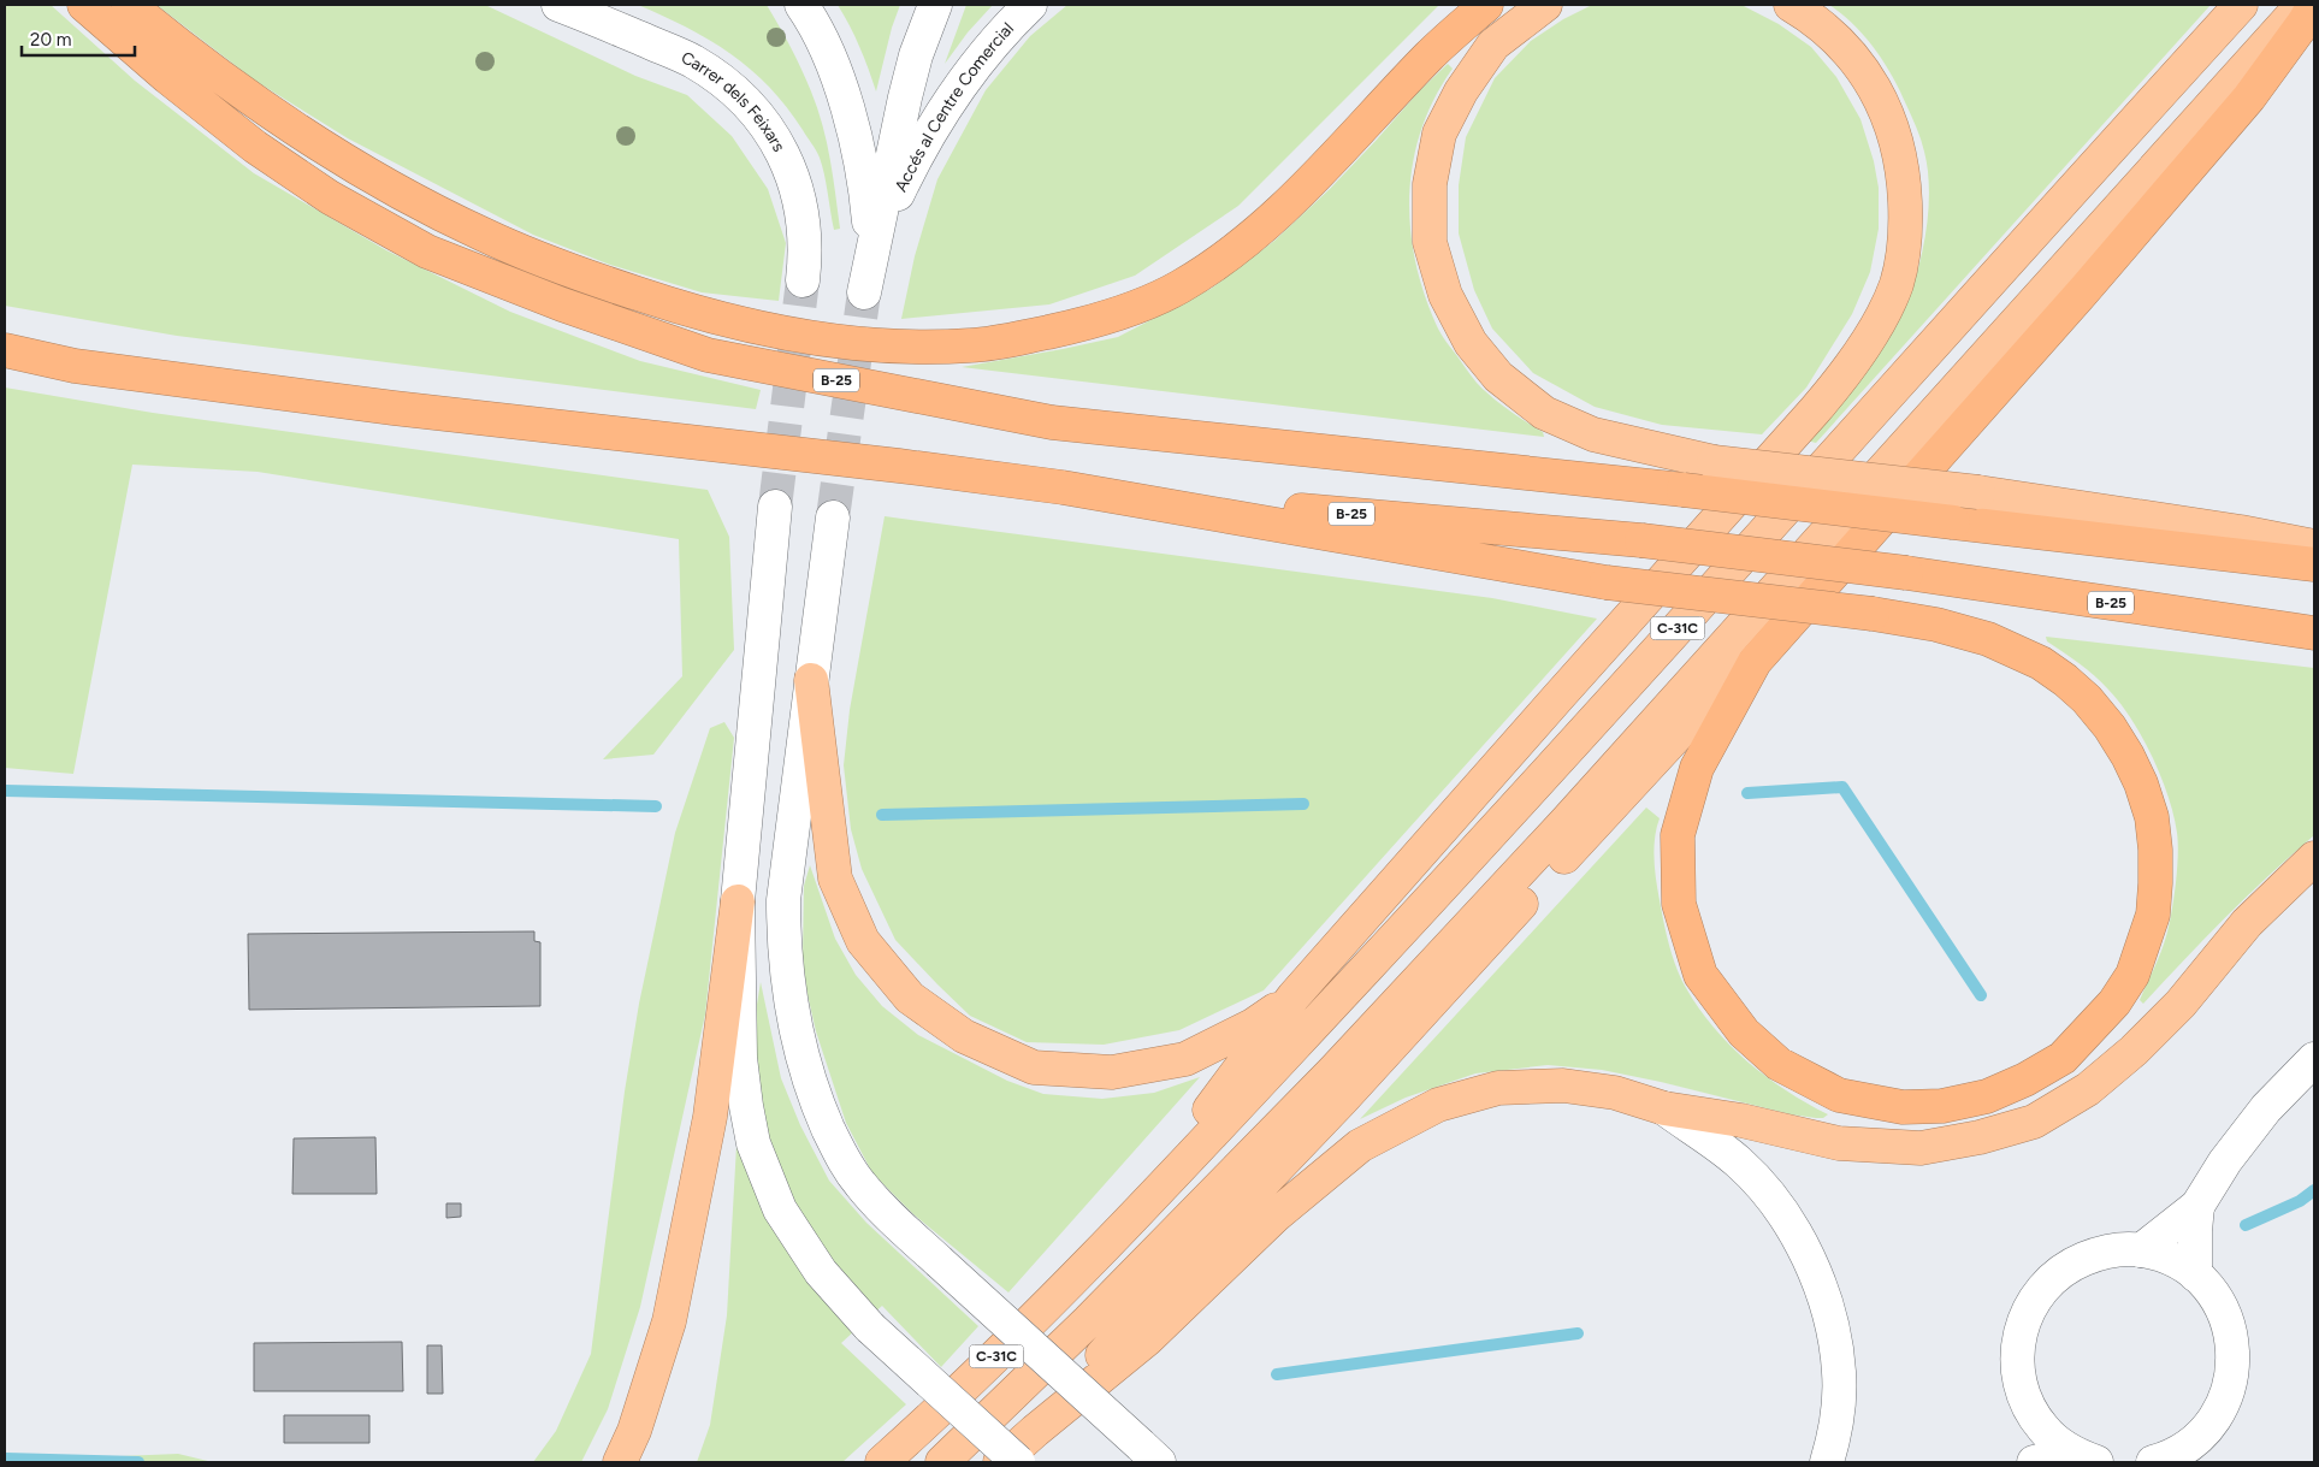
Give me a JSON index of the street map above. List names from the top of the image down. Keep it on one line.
{"streets":{"highway":["B-25","C-31C"],"street":["Carrer dels Feixars","Accés al Centre Comercial"]},"scale_bar":"20 m"}
